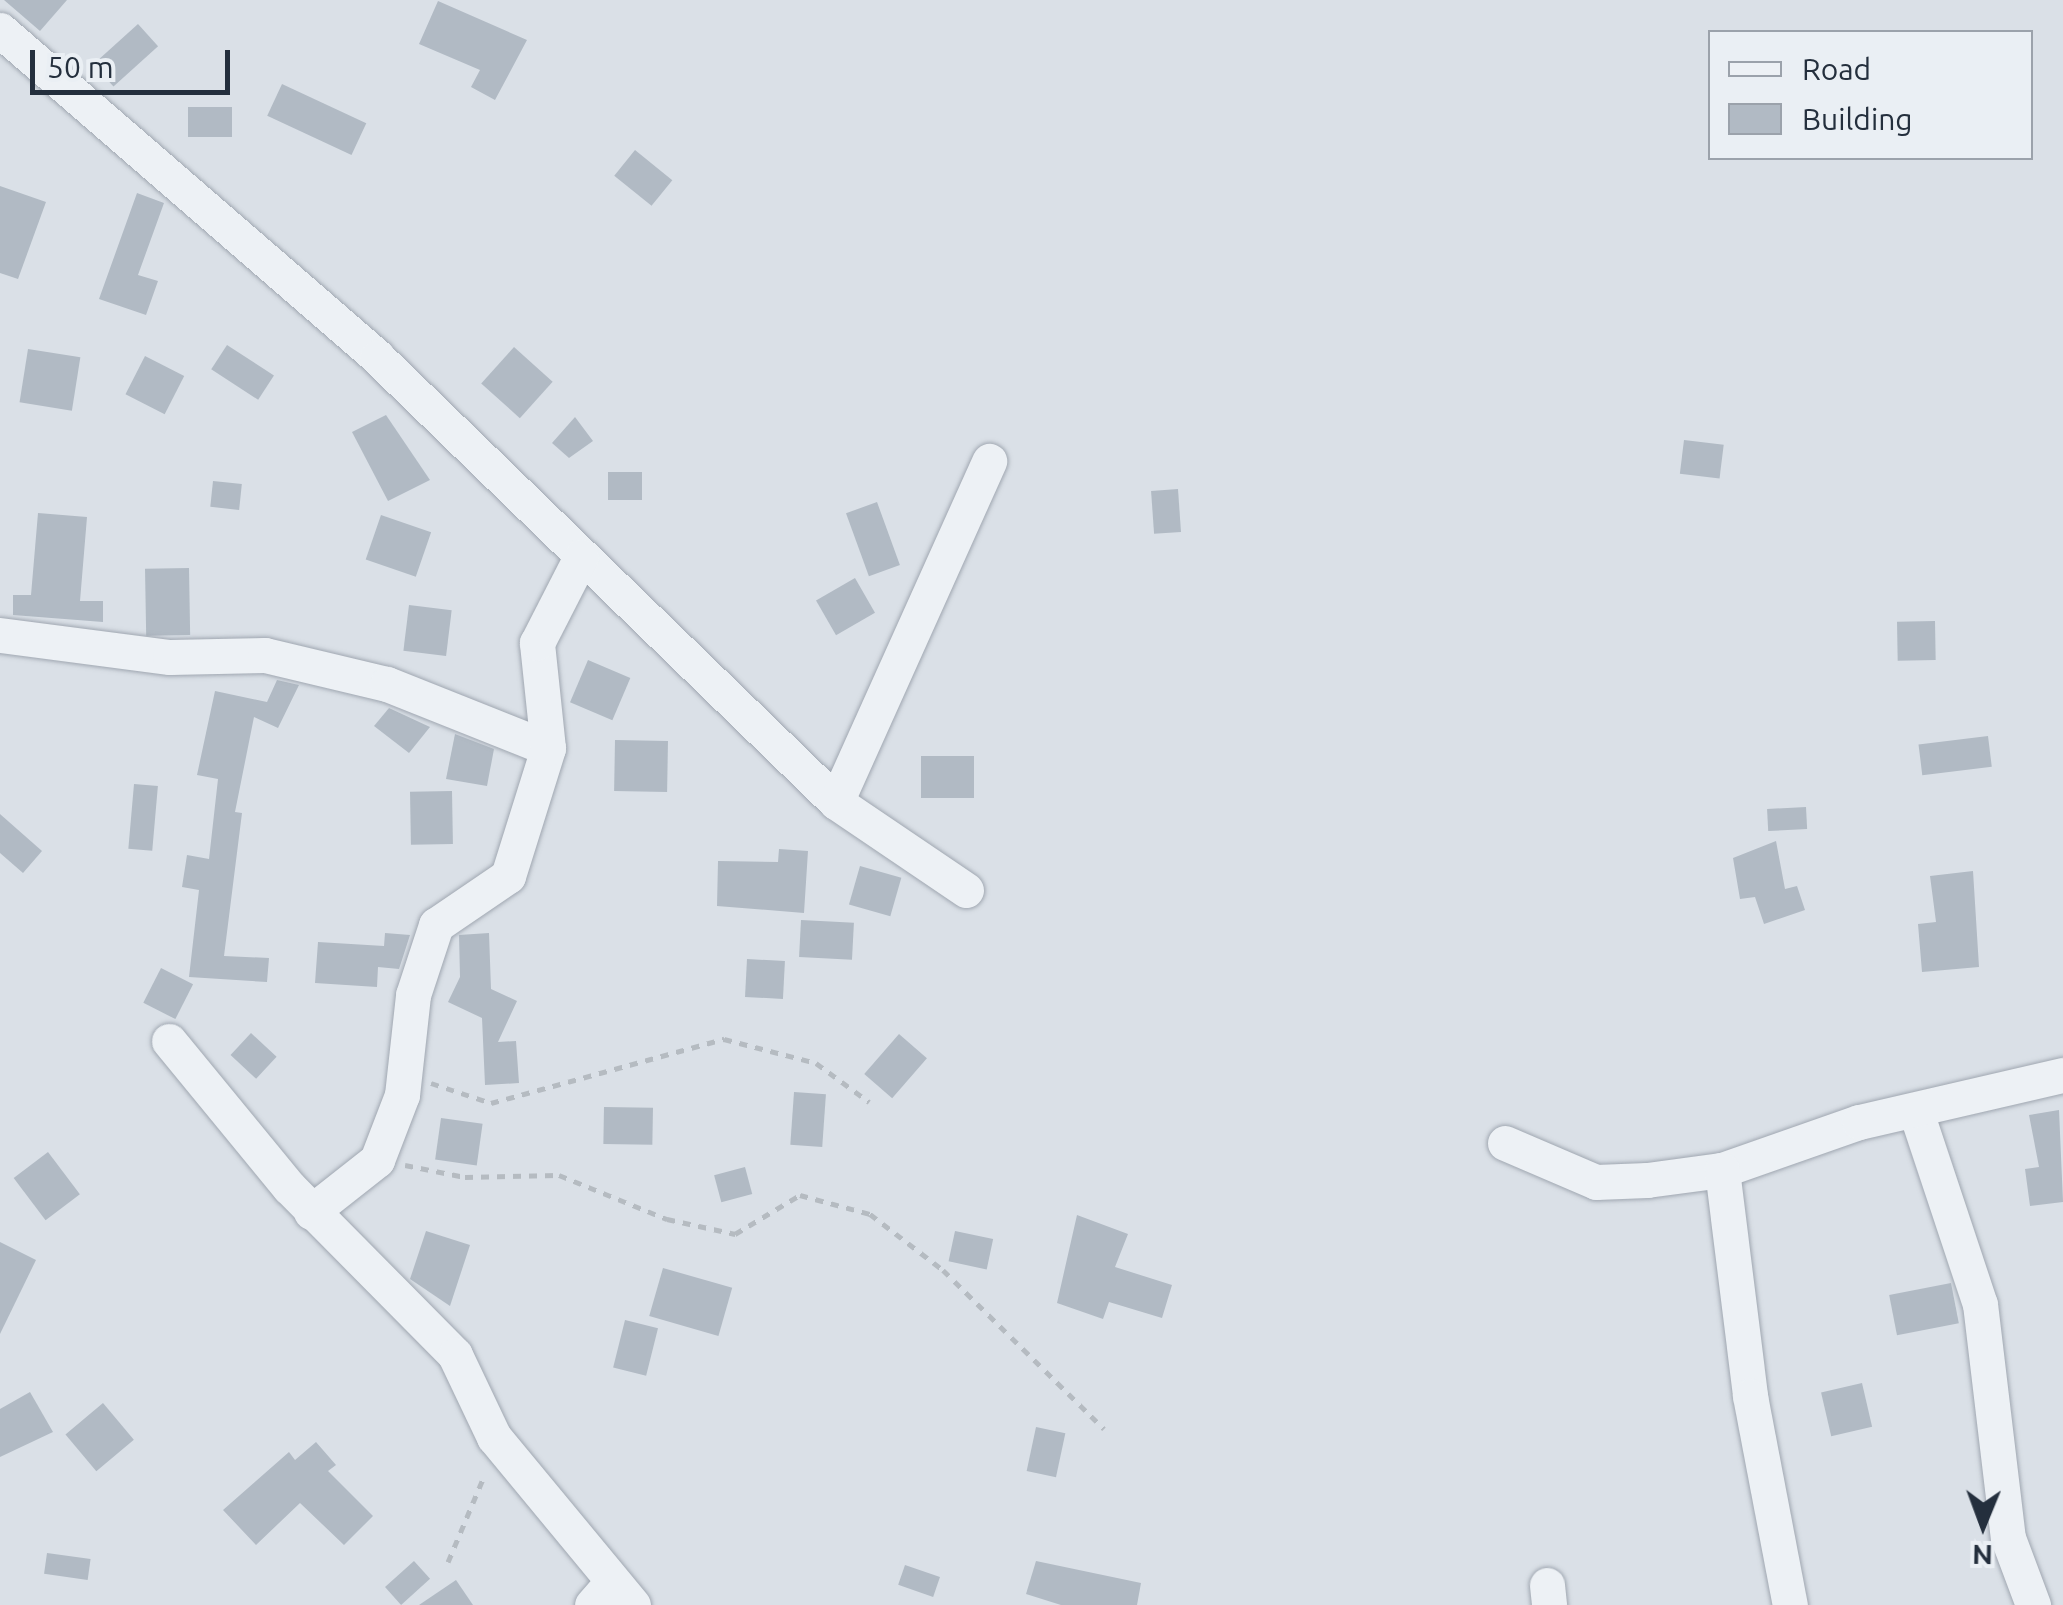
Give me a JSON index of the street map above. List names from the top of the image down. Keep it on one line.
{"legend":["Road","Building"],"scale_bar":"50 m","north":"bottom"}
